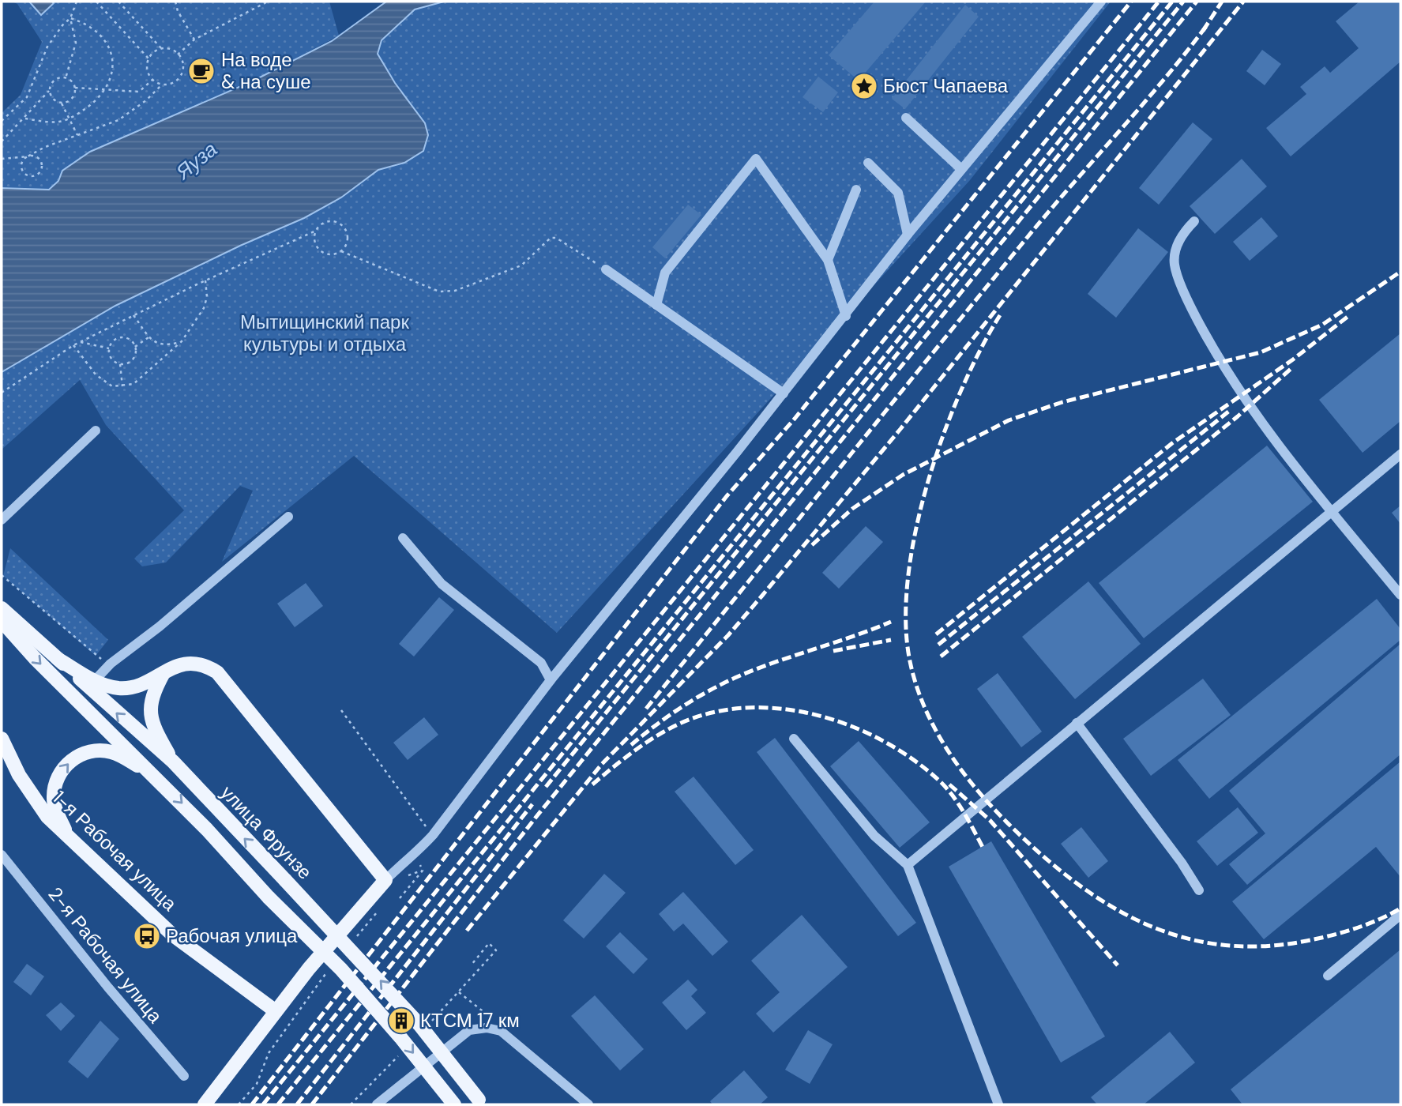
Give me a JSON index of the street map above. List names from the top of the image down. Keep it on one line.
{"streets":{"main road":["улица Фрунзе","1-я Рабочая улица"],"street":["2-я Рабочая улица"]},"water":["Яуза"],"parks":["Мытищинский парк культуры и отдыха"],"places":{"cafe":["На воде & на суше"],"place":["Бюст Чапаева"],"bus stop":["Рабочая улица"],"building":["КТСМ 17 км"]}}
